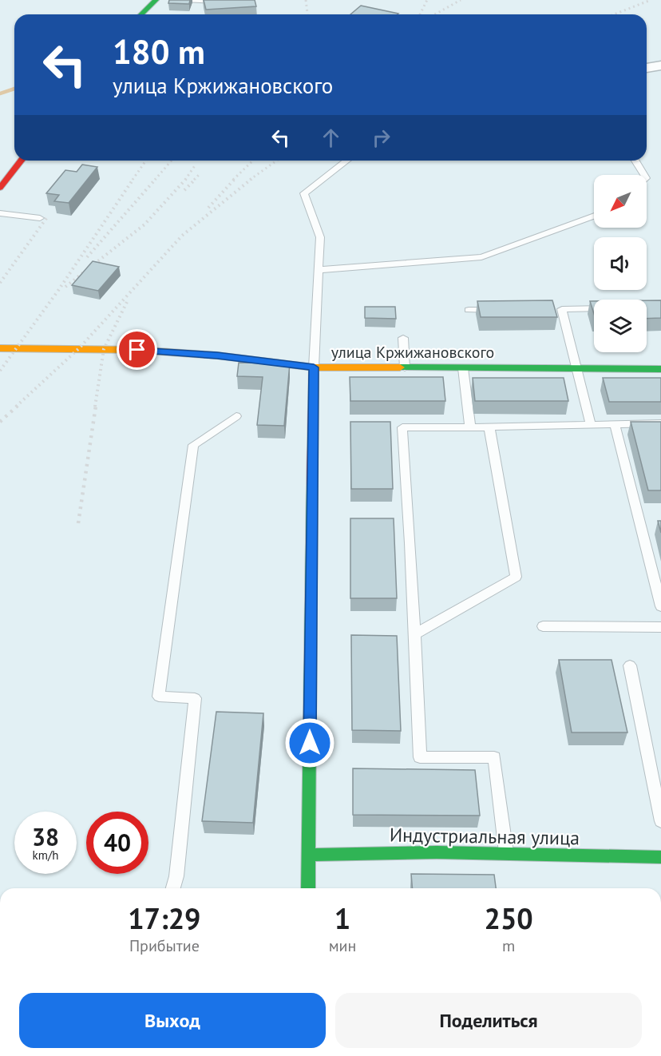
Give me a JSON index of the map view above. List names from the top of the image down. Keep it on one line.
{"streets":{"street":["улица Кржижановского","Индустриальная улица"]},"north":"bottom left","page":{"turn":["180 m","улица Кржижановского"],"speed":"38 km/h","limit":"40","eta":["17:29","Прибытие","1","мин","250","m"],"buttons":["Выход","Поделиться"]}}
